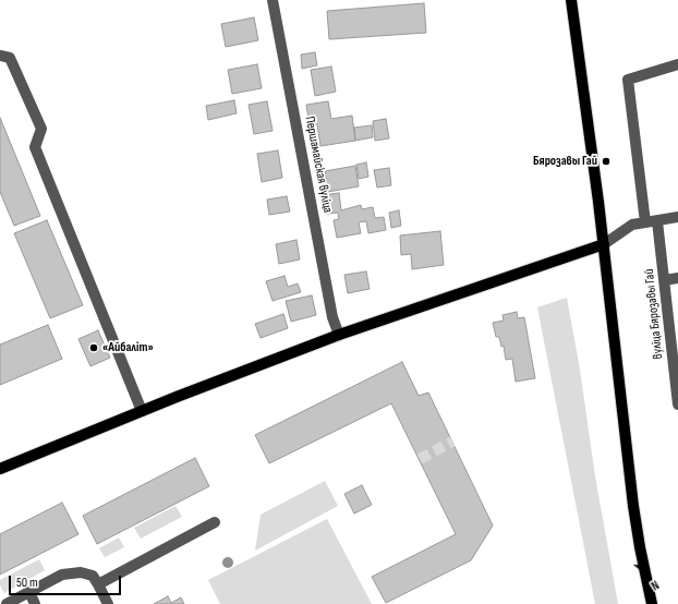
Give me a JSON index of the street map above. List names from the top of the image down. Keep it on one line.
{"streets":{"street":["Першамайская вуліца","вуліца Бярозавы Гай"]},"places":["Бярозавы Гай","«Айбаліт»"],"scale_bar":"50 m","north":"bottom right"}
